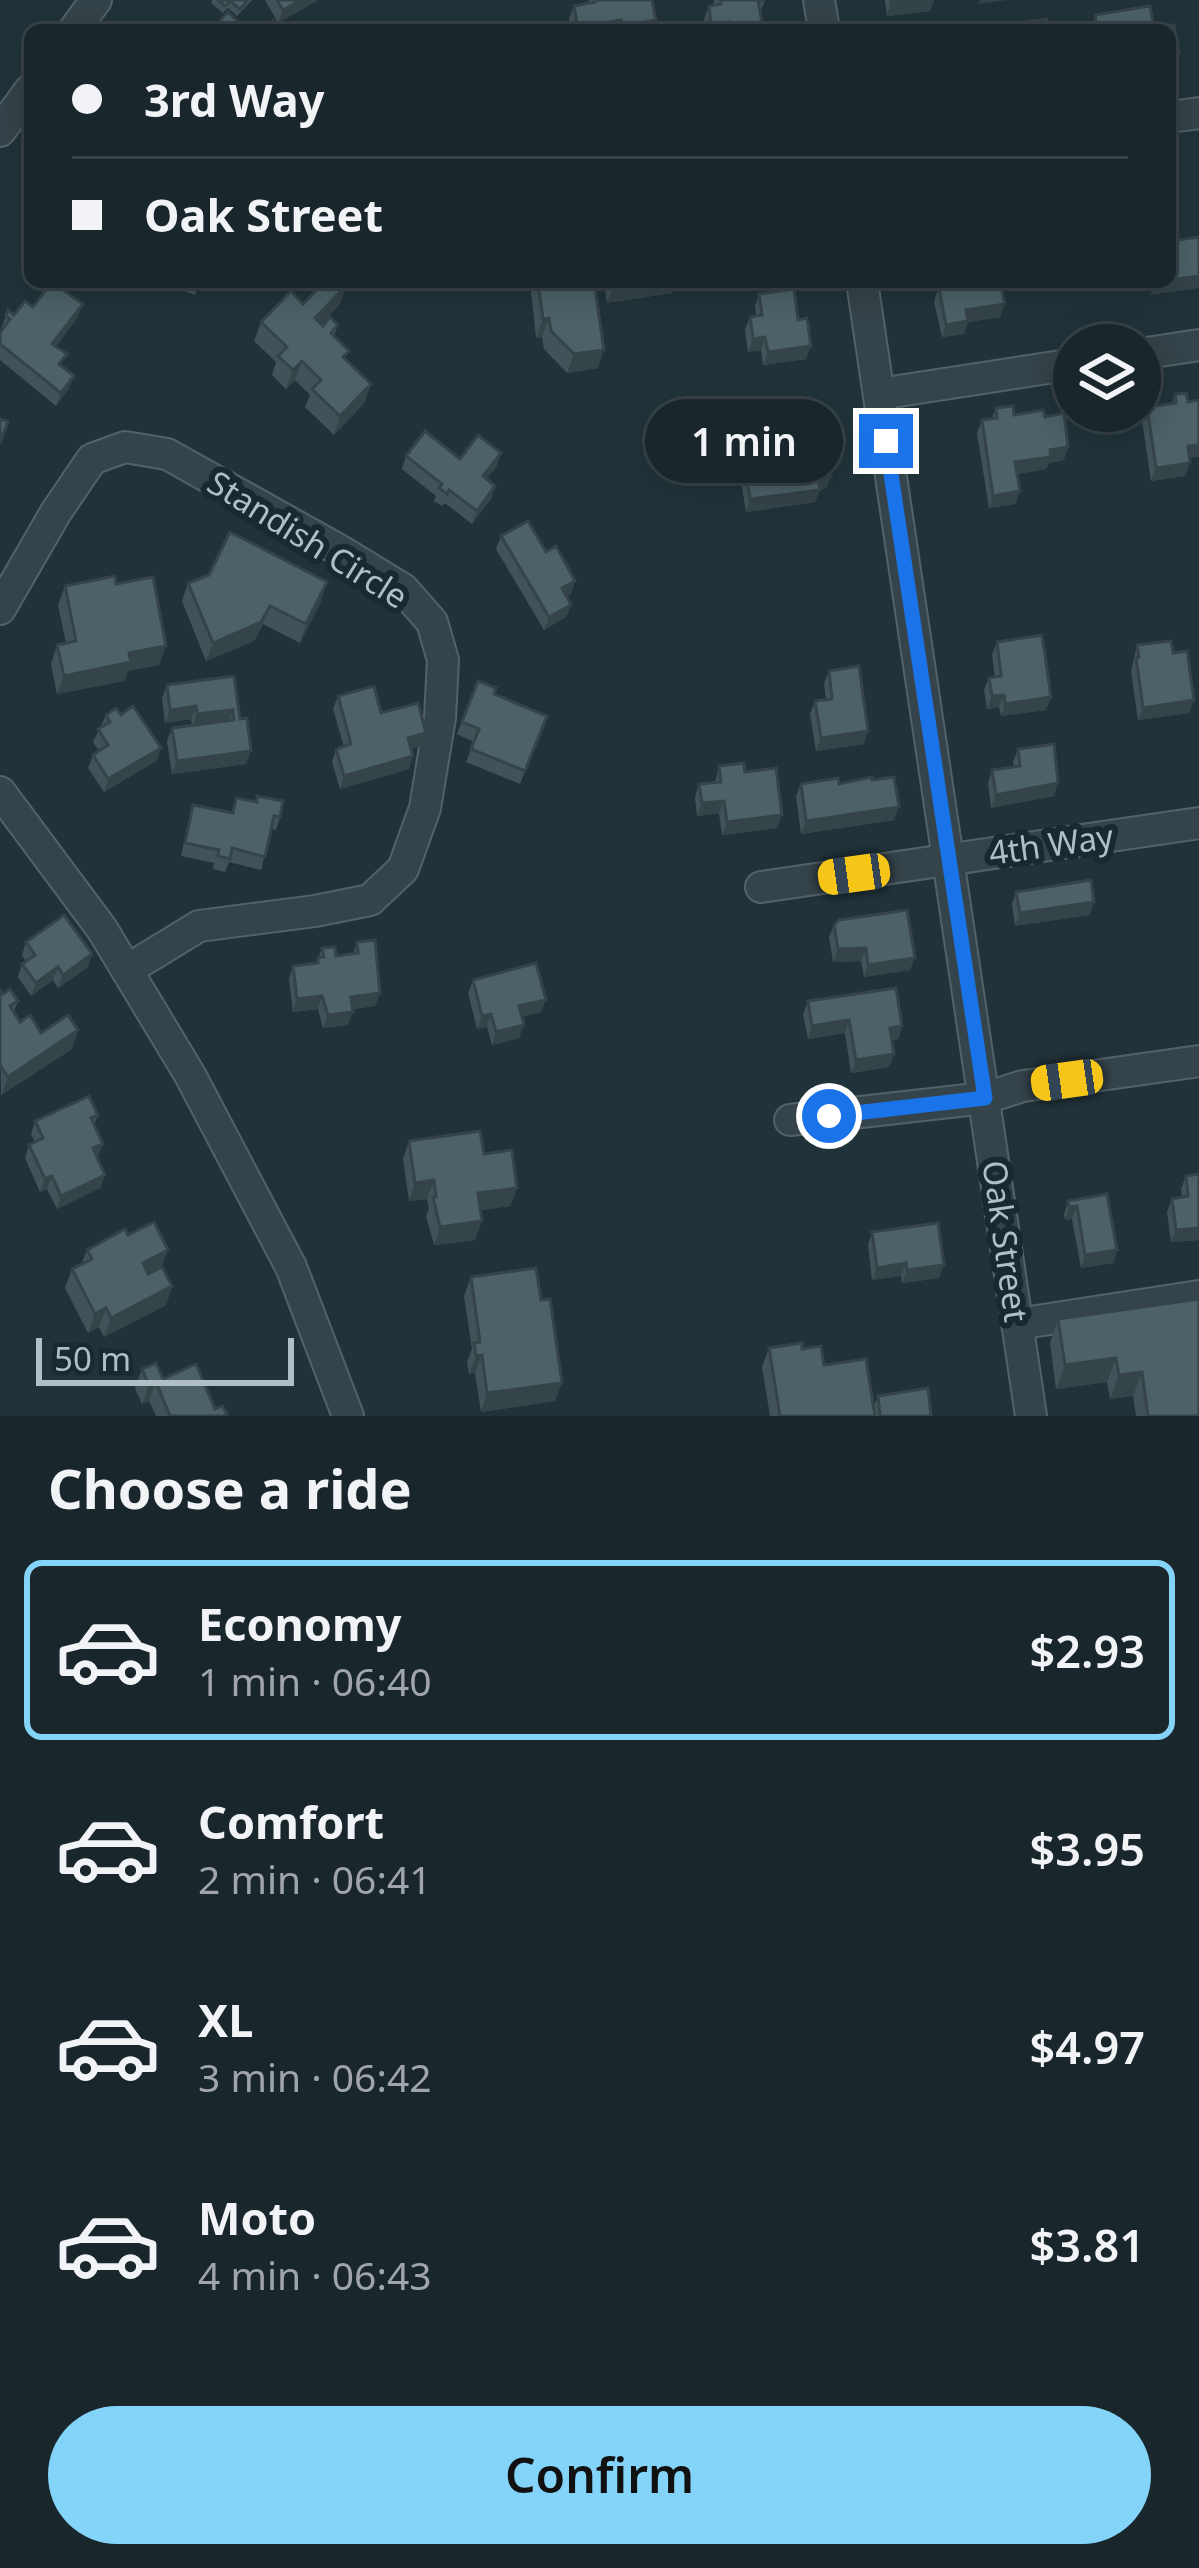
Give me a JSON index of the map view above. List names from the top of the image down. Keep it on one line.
{"streets":{"street":["Standish Circle","4th Way","Oak Street"]},"crossings":[["4th Way","Oak Street"]],"scale_bar":"50 m","page":{"banner":["3rd Way","Oak Street"],"bubble":"1 min","scale":"50 m","heading":"Choose a ride","list":[{"name":"Economy","note":"1 min · 06:40","value":"$2.93"},{"name":"Comfort","note":"2 min · 06:41","value":"$3.95"},{"name":"XL","note":"3 min · 06:42","value":"$4.97"},{"name":"Moto","note":"4 min · 06:43","value":"$3.81"}],"buttons":"Confirm"}}
